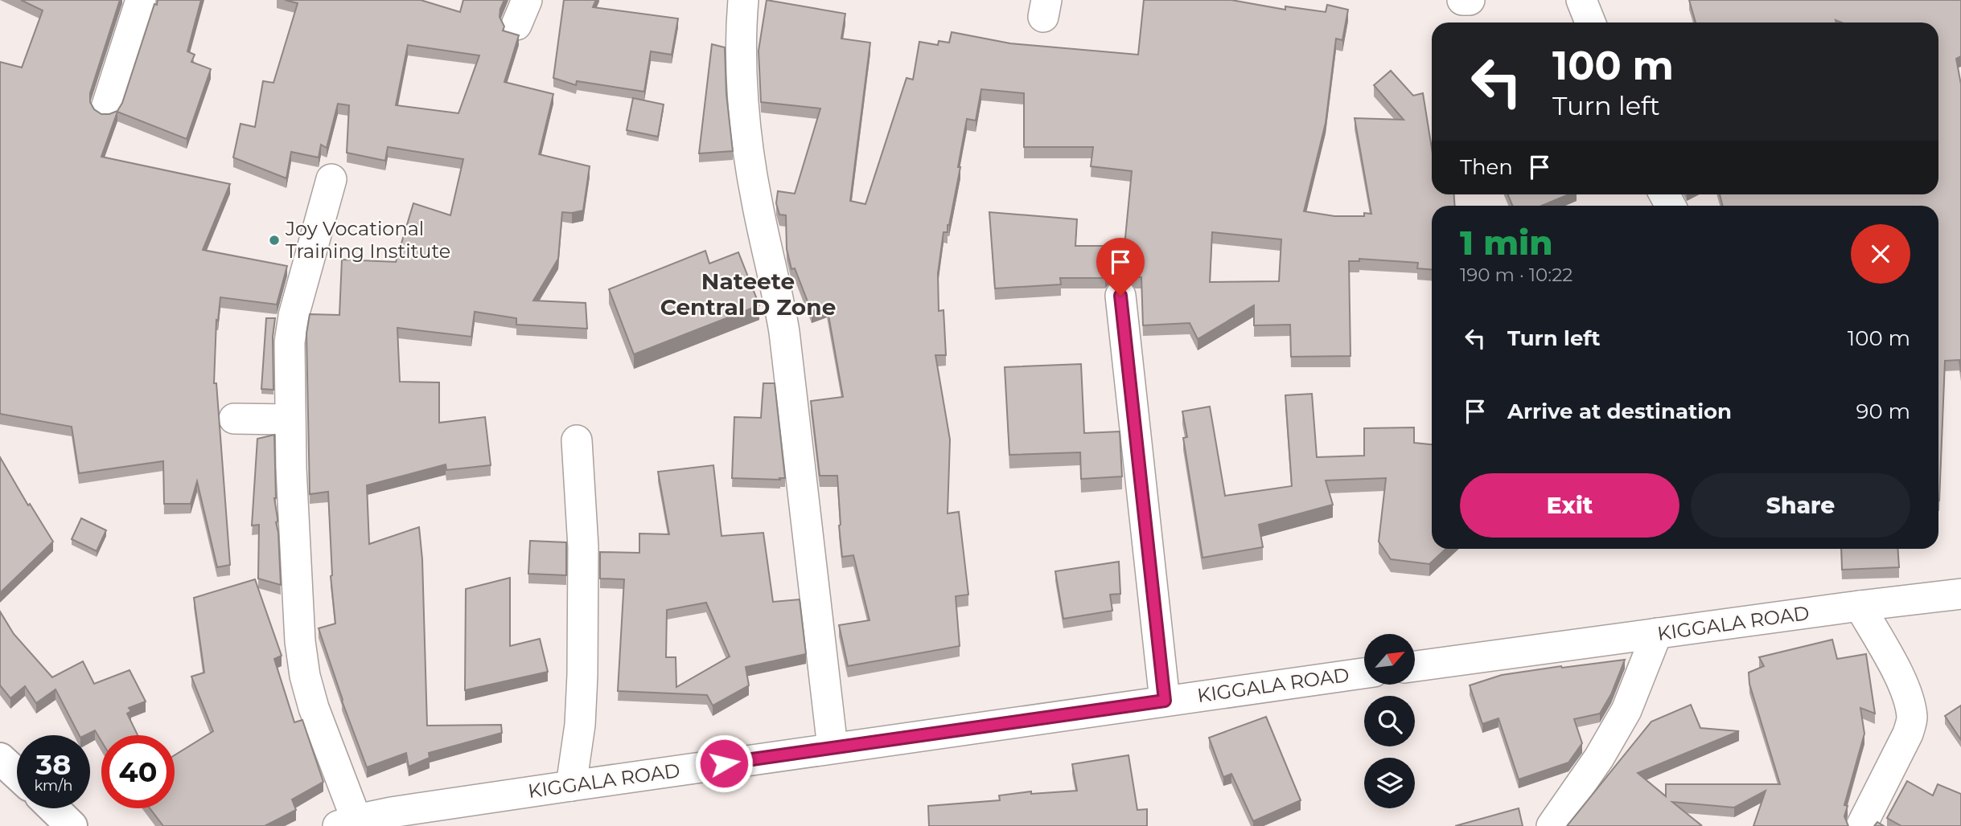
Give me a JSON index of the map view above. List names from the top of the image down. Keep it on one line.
{"streets":{"street":["KIGGALA ROAD"]},"districts":["Nateete Central D Zone"],"places":["Joy Vocational Training Institute"],"north":"top right","page":{"turn":["100 m","Turn left"],"then":"Then","heading":["1 min","190 m · 10:22"],"list":[{"name":"Turn left","value":"100 m"},{"name":"Arrive at destination","value":"90 m"}],"buttons":["Exit","Share"],"speed":"38 km/h","limit":"40"}}
